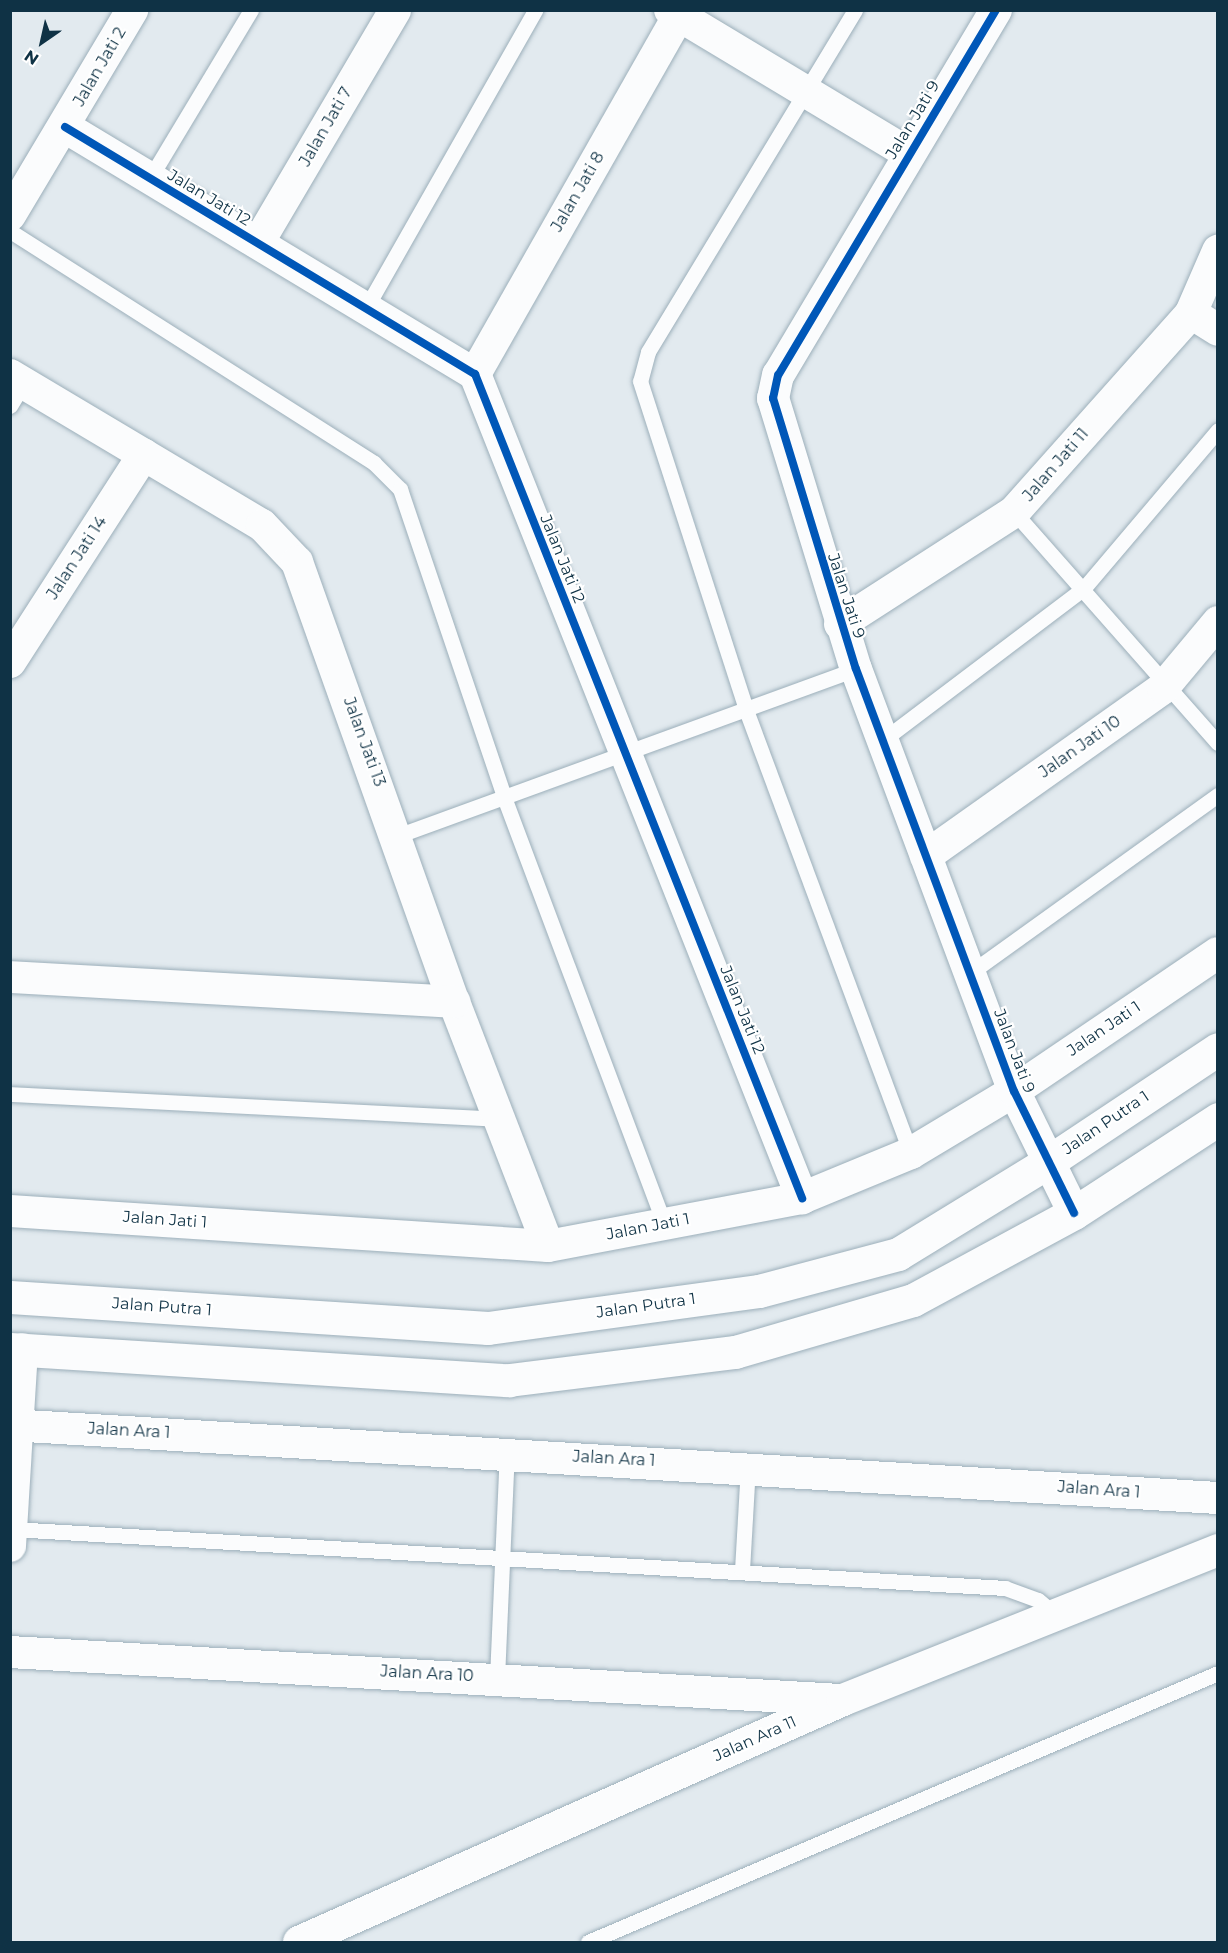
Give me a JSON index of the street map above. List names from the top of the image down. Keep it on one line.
{"streets":{"main road":["Jalan Putra 1"],"street":["Jalan Jati 2","Jalan Jati 9","Jalan Jati 7","Jalan Jati 8","Jalan Jati 12","Jalan Jati 11","Jalan Jati 14","Jalan Jati 13","Jalan Jati 10","Jalan Jati 1","Jalan Ara 1","Jalan Ara 10","Jalan Ara 11"]},"crossings":[["Jalan Jati 2","Jalan Jati 12"],["Jalan Jati 9","Jalan Jati 11"],["Jalan Jati 9","Jalan Jati 10"],["Jalan Jati 9","Jalan Jati 1"],["Jalan Jati 9","Jalan Putra 1"],["Jalan Jati 7","Jalan Jati 12"],["Jalan Jati 8","Jalan Jati 12"],["Jalan Jati 12","Jalan Jati 1"],["Jalan Jati 14","Jalan Jati 13"],["Jalan Jati 13","Jalan Jati 1"],["Jalan Ara 10","Jalan Ara 11"]],"north":"bottom left"}
